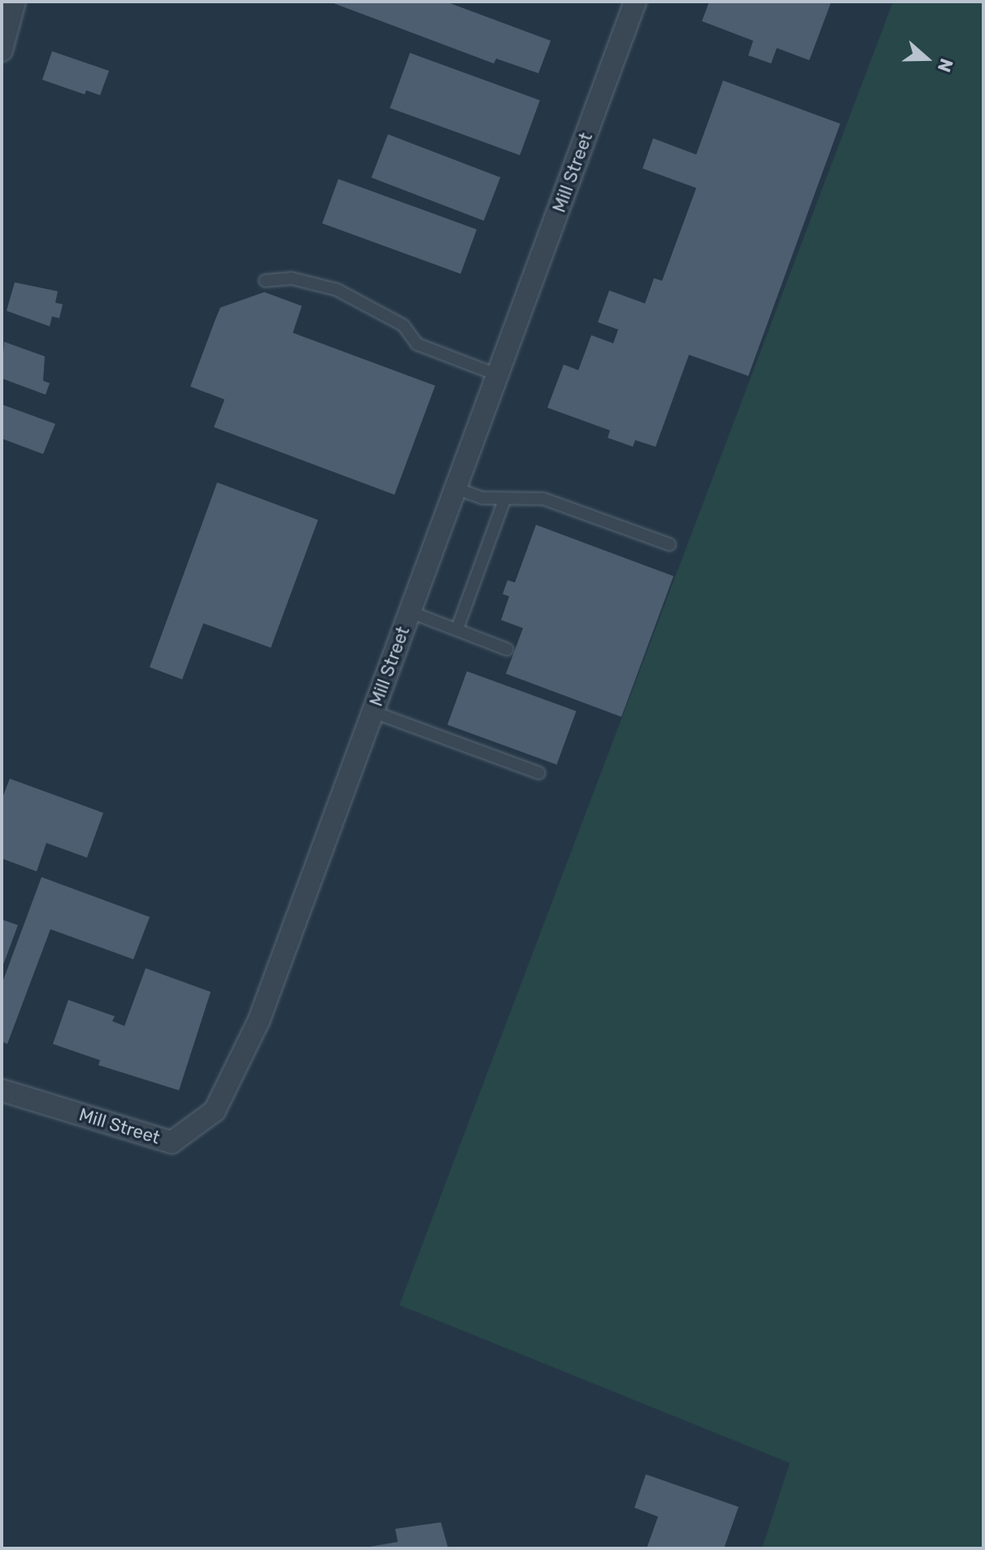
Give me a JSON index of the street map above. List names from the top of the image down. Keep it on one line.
{"streets":{"street":["Mill Street"]},"north":"right"}
